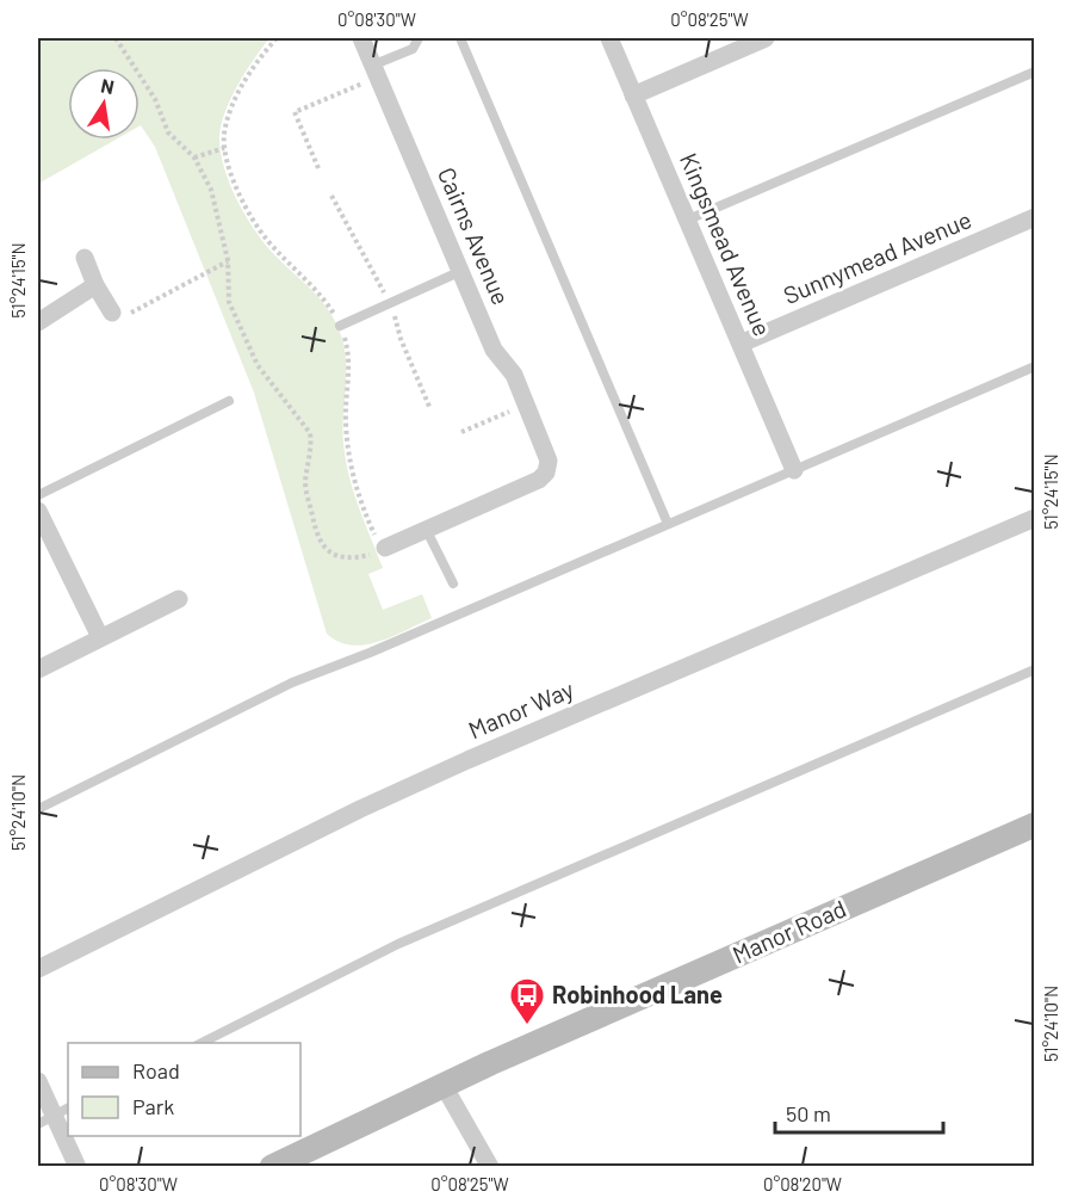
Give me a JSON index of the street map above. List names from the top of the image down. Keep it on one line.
{"streets":{"main road":["Manor Road"],"street":["Cairns Avenue","Kingsmead Avenue","Sunnymead Avenue","Manor Way"]},"crossings":[["Kingsmead Avenue","Sunnymead Avenue"]],"places":{"bus stop":["Robinhood Lane"]},"legend":["Road","Park"],"scale_bar":"50 m","north":"top","coordinates":["0°08'30\"W","0°08'25\"W","51°24'15\"N","51°24'10\"N","0°08'20\"W"]}
